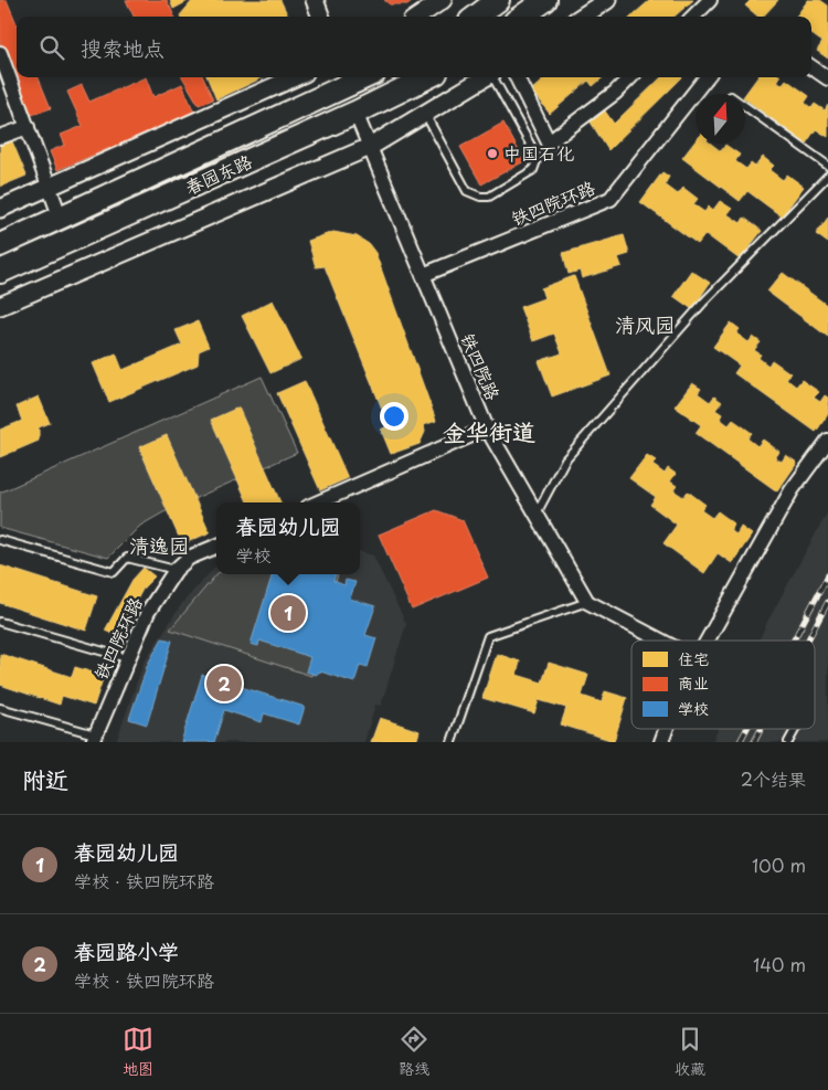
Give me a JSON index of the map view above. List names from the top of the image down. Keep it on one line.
{"streets":{"main road":["春园东路"],"street":["铁四院环路","铁四院路"]},"crossings":[["春园东路","铁四院路"],["铁四院环路","铁四院路"]],"districts":["清风园","金华街道","清逸园"],"places":["中国石化"],"legend":["住宅","商业","学校"],"north":"top","page":{"search":"搜索地点","popup":["春园幼儿园","学校"],"pins":["1","2"],"heading":["附近","2个结果"],"list":[{"mark":"1","name":"春园幼儿园","note":"学校 · 铁四院环路","value":"100 m"},{"mark":"2","name":"春园路小学","note":"学校 · 铁四院环路","value":"140 m"}],"nav":["地图","路线","收藏"]}}
